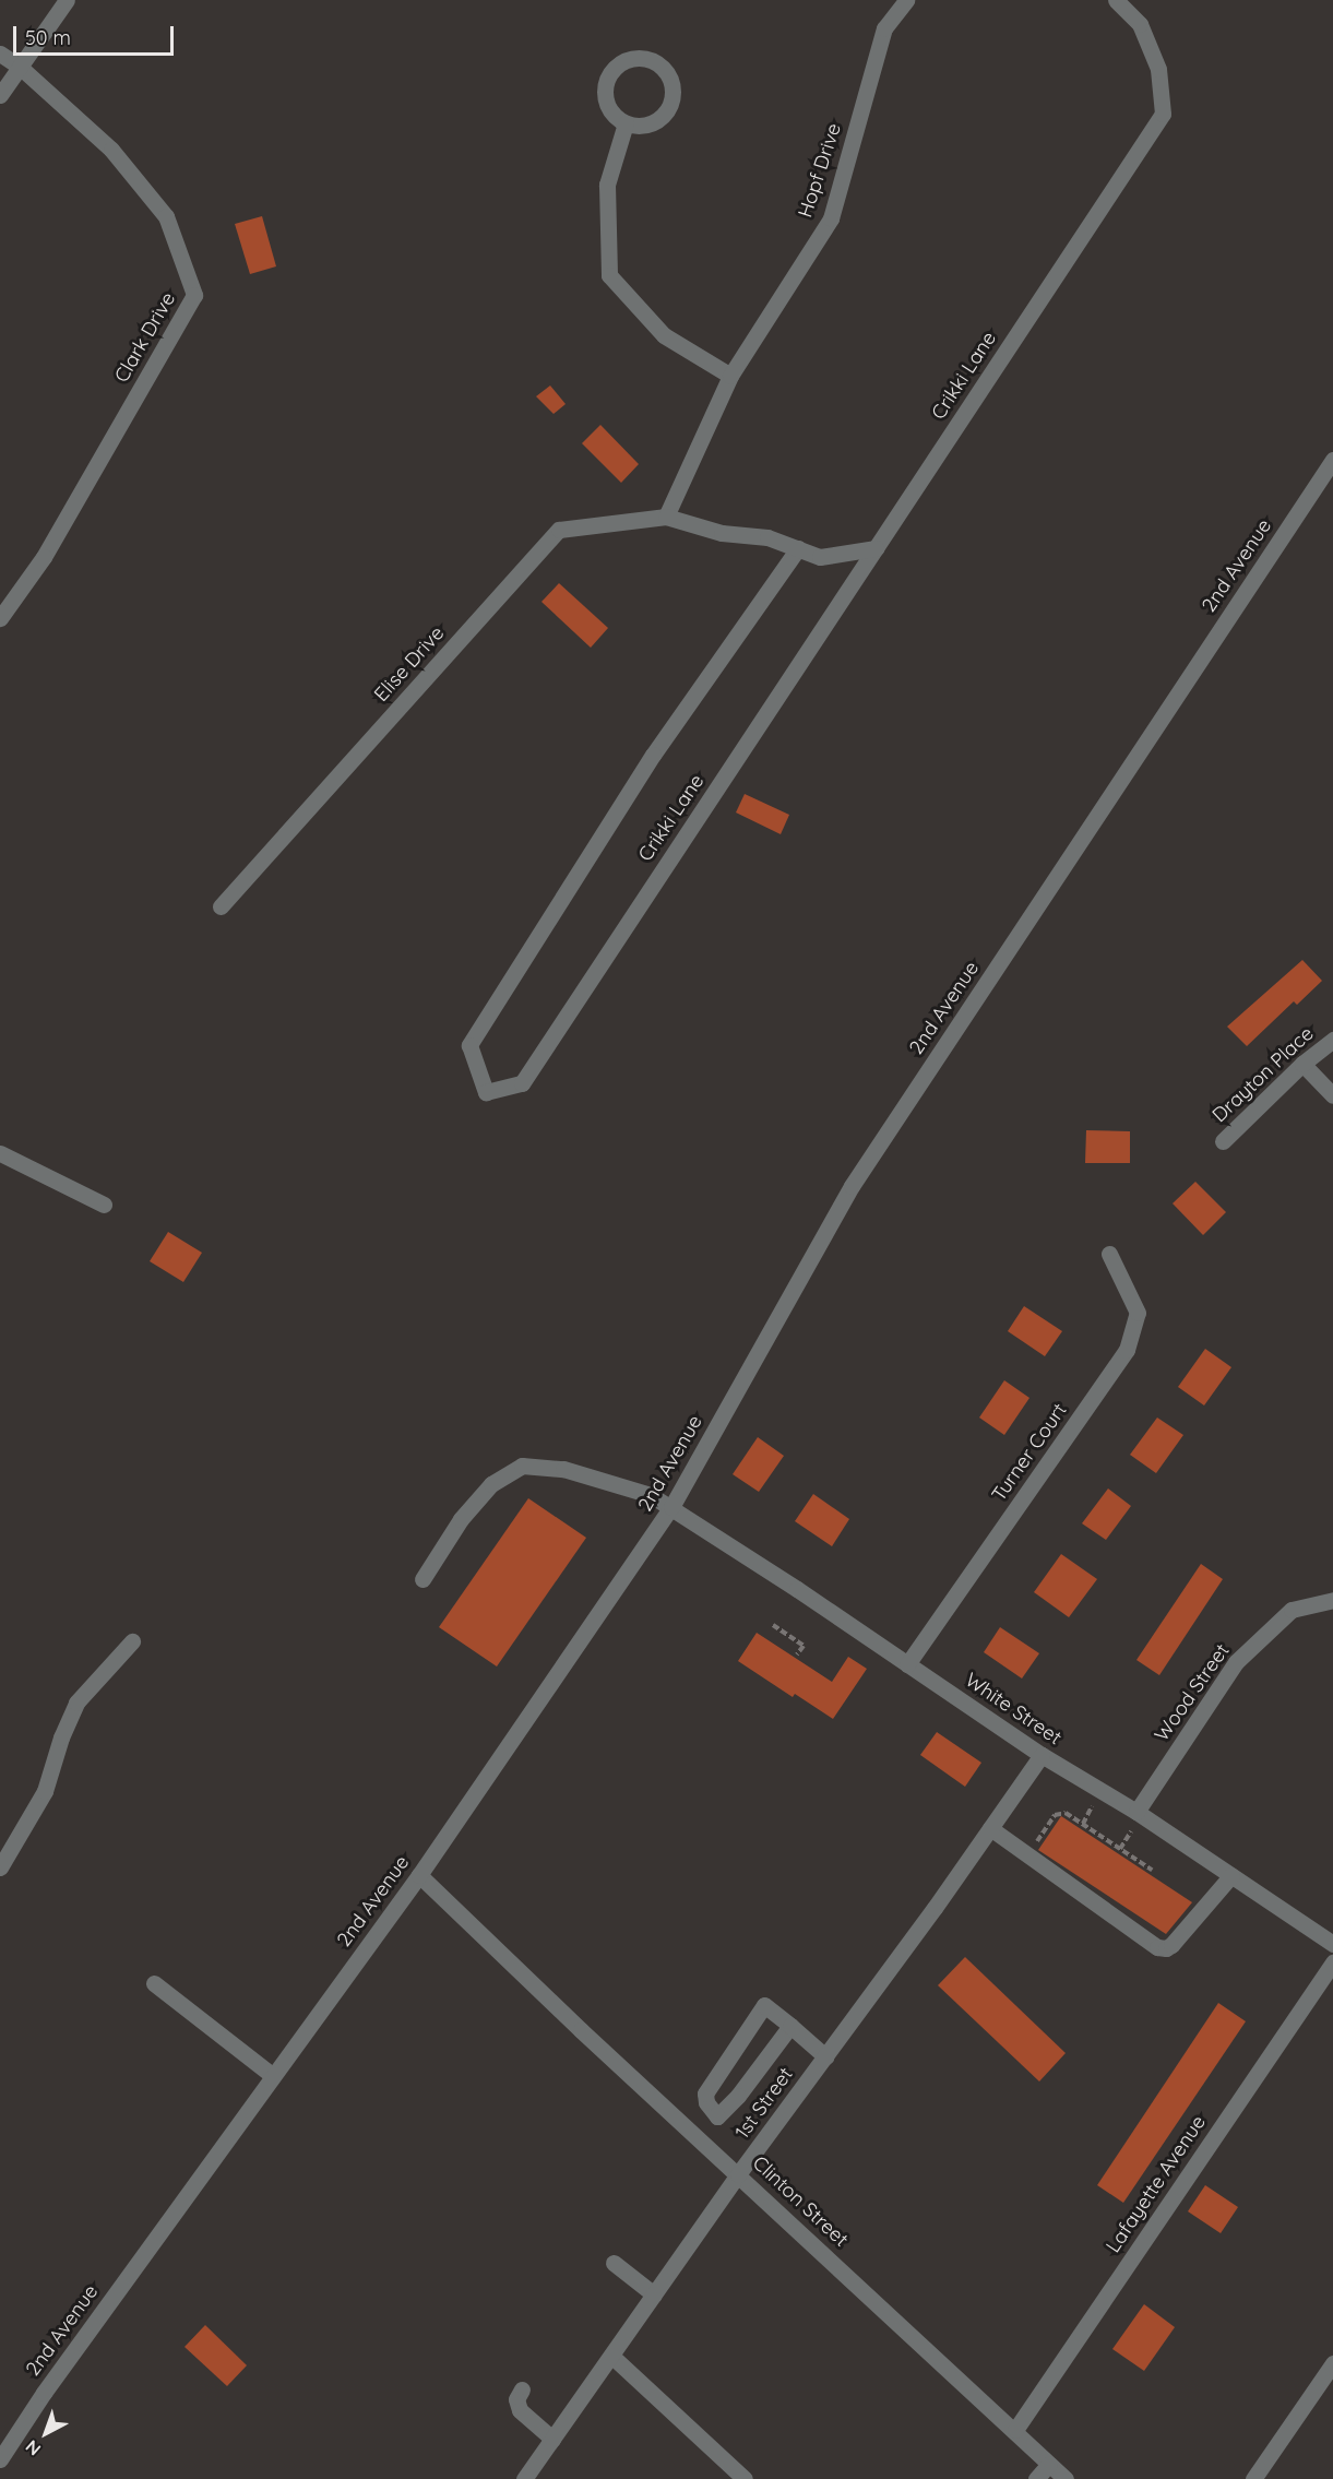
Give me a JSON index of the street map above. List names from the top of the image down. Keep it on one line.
{"streets":{"street":["Hopf Drive","Clark Drive","Crikki Lane","2nd Avenue","Elise Drive","Drayton Place","Turner Court","Wood Street","White Street","1st Street","Lafayette Avenue","Clinton Street"]},"crossings":[["Crikki Lane","Elise Drive"],["2nd Avenue","White Street"],["2nd Avenue","Clinton Street"],["Turner Court","White Street"],["Wood Street","White Street"],["White Street","1st Street"],["1st Street","Clinton Street"],["Lafayette Avenue","Clinton Street"]],"scale_bar":"50 m","north":"bottom left"}
